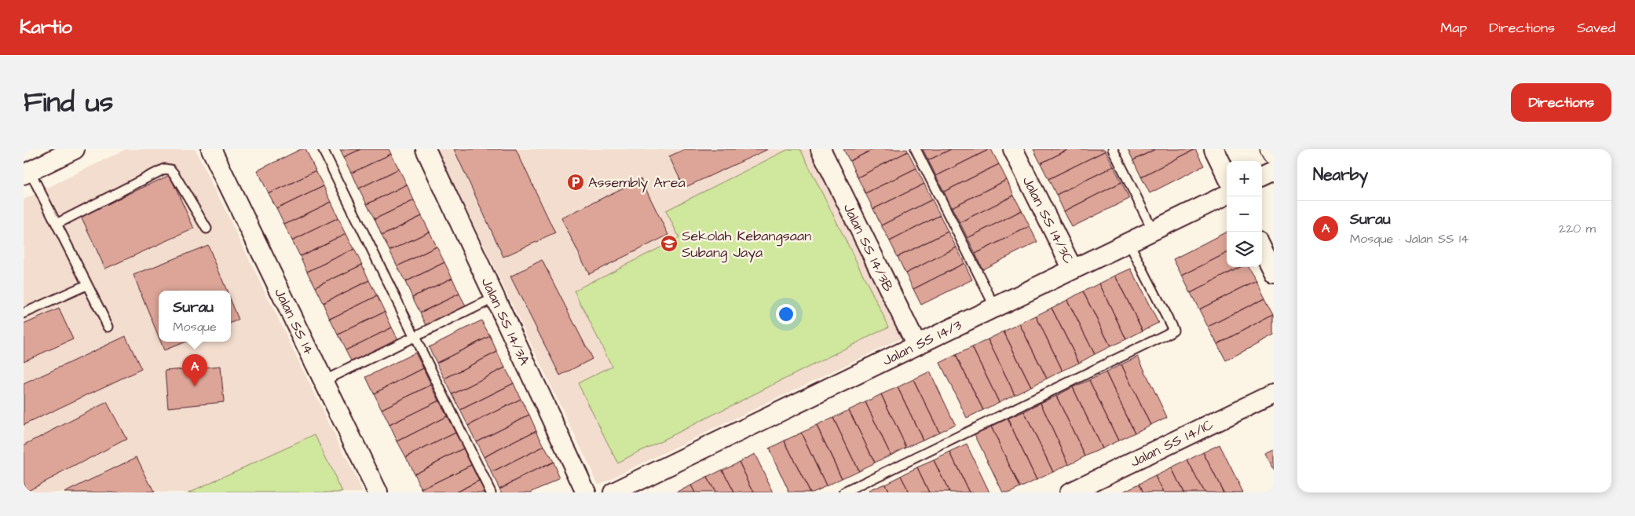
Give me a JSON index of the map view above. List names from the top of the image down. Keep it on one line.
{"streets":{"street":["Jalan SS 14/3C","Jalan SS 14/3B","Jalan SS 14","Jalan SS 14/3A","Jalan SS 14/3","Jalan SS 14/1C"]},"crossings":[["Jalan SS 14/3C","Jalan SS 14/3"],["Jalan SS 14/3B","Jalan SS 14/3"]],"places":{"parking":["Assembly Area"],"school or university":["Sekolah Kebangsaan Subang Jaya"]},"page":{"header":"Kartio","nav":["Map","Directions","Saved"],"title":"Find us","buttons":"Directions","heading":"Nearby","map_buttons":["+","−"],"list":[{"mark":"A","name":"Surau","note":"Mosque · Jalan SS 14","value":"220 m"}],"popup":["Surau","Mosque"],"pins":"A"}}
